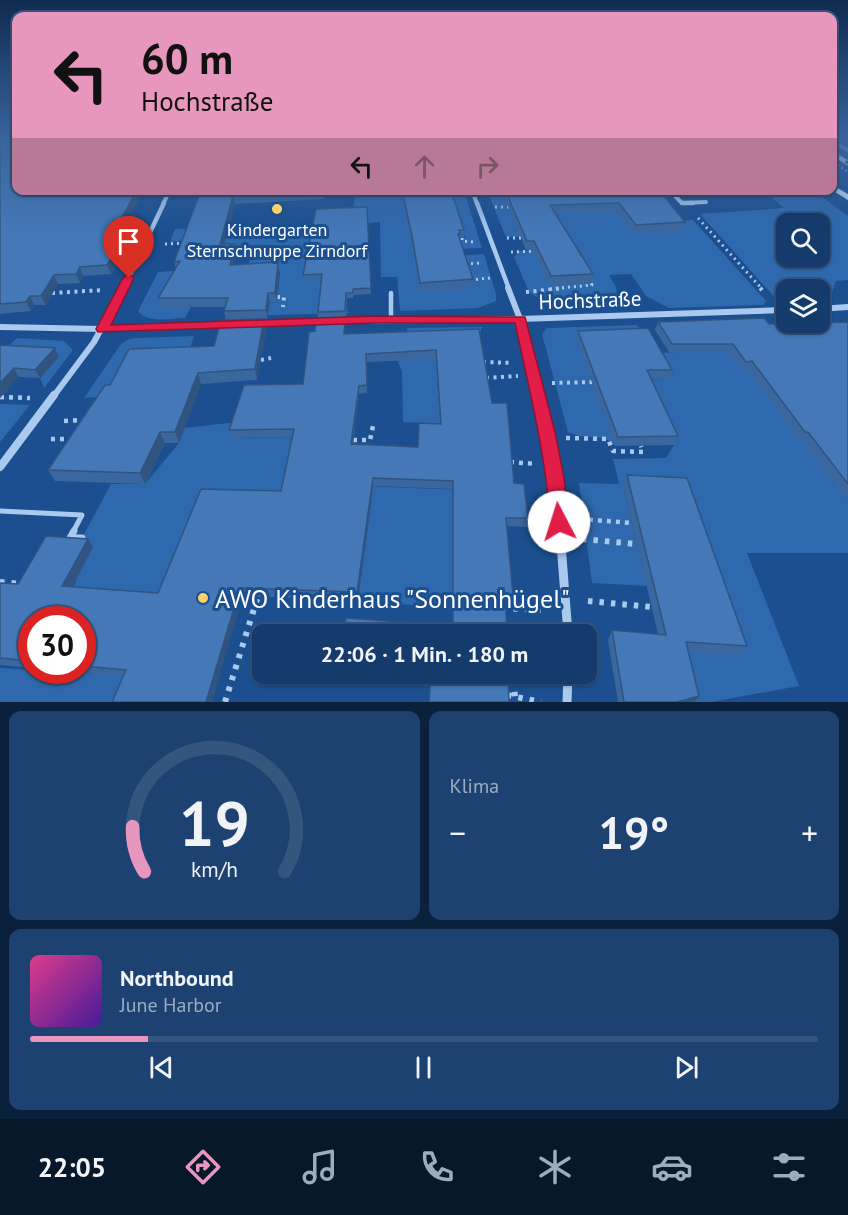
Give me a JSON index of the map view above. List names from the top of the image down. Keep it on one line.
{"streets":{"street":["Hochstraße"]},"places":["Kindergarten Sternschnuppe Zirndorf","AWO Kinderhaus \"Sonnenhügel\""],"page":{"turn":["60 m","Hochstraße"],"limit":"30","trip":"22:06 · 1 Min. · 180 m","tile":"Klima","heat":["−","19°","+"],"song":["Northbound","June Harbor"],"tabs":"22:05","gauge":["19","km/h"]}}
